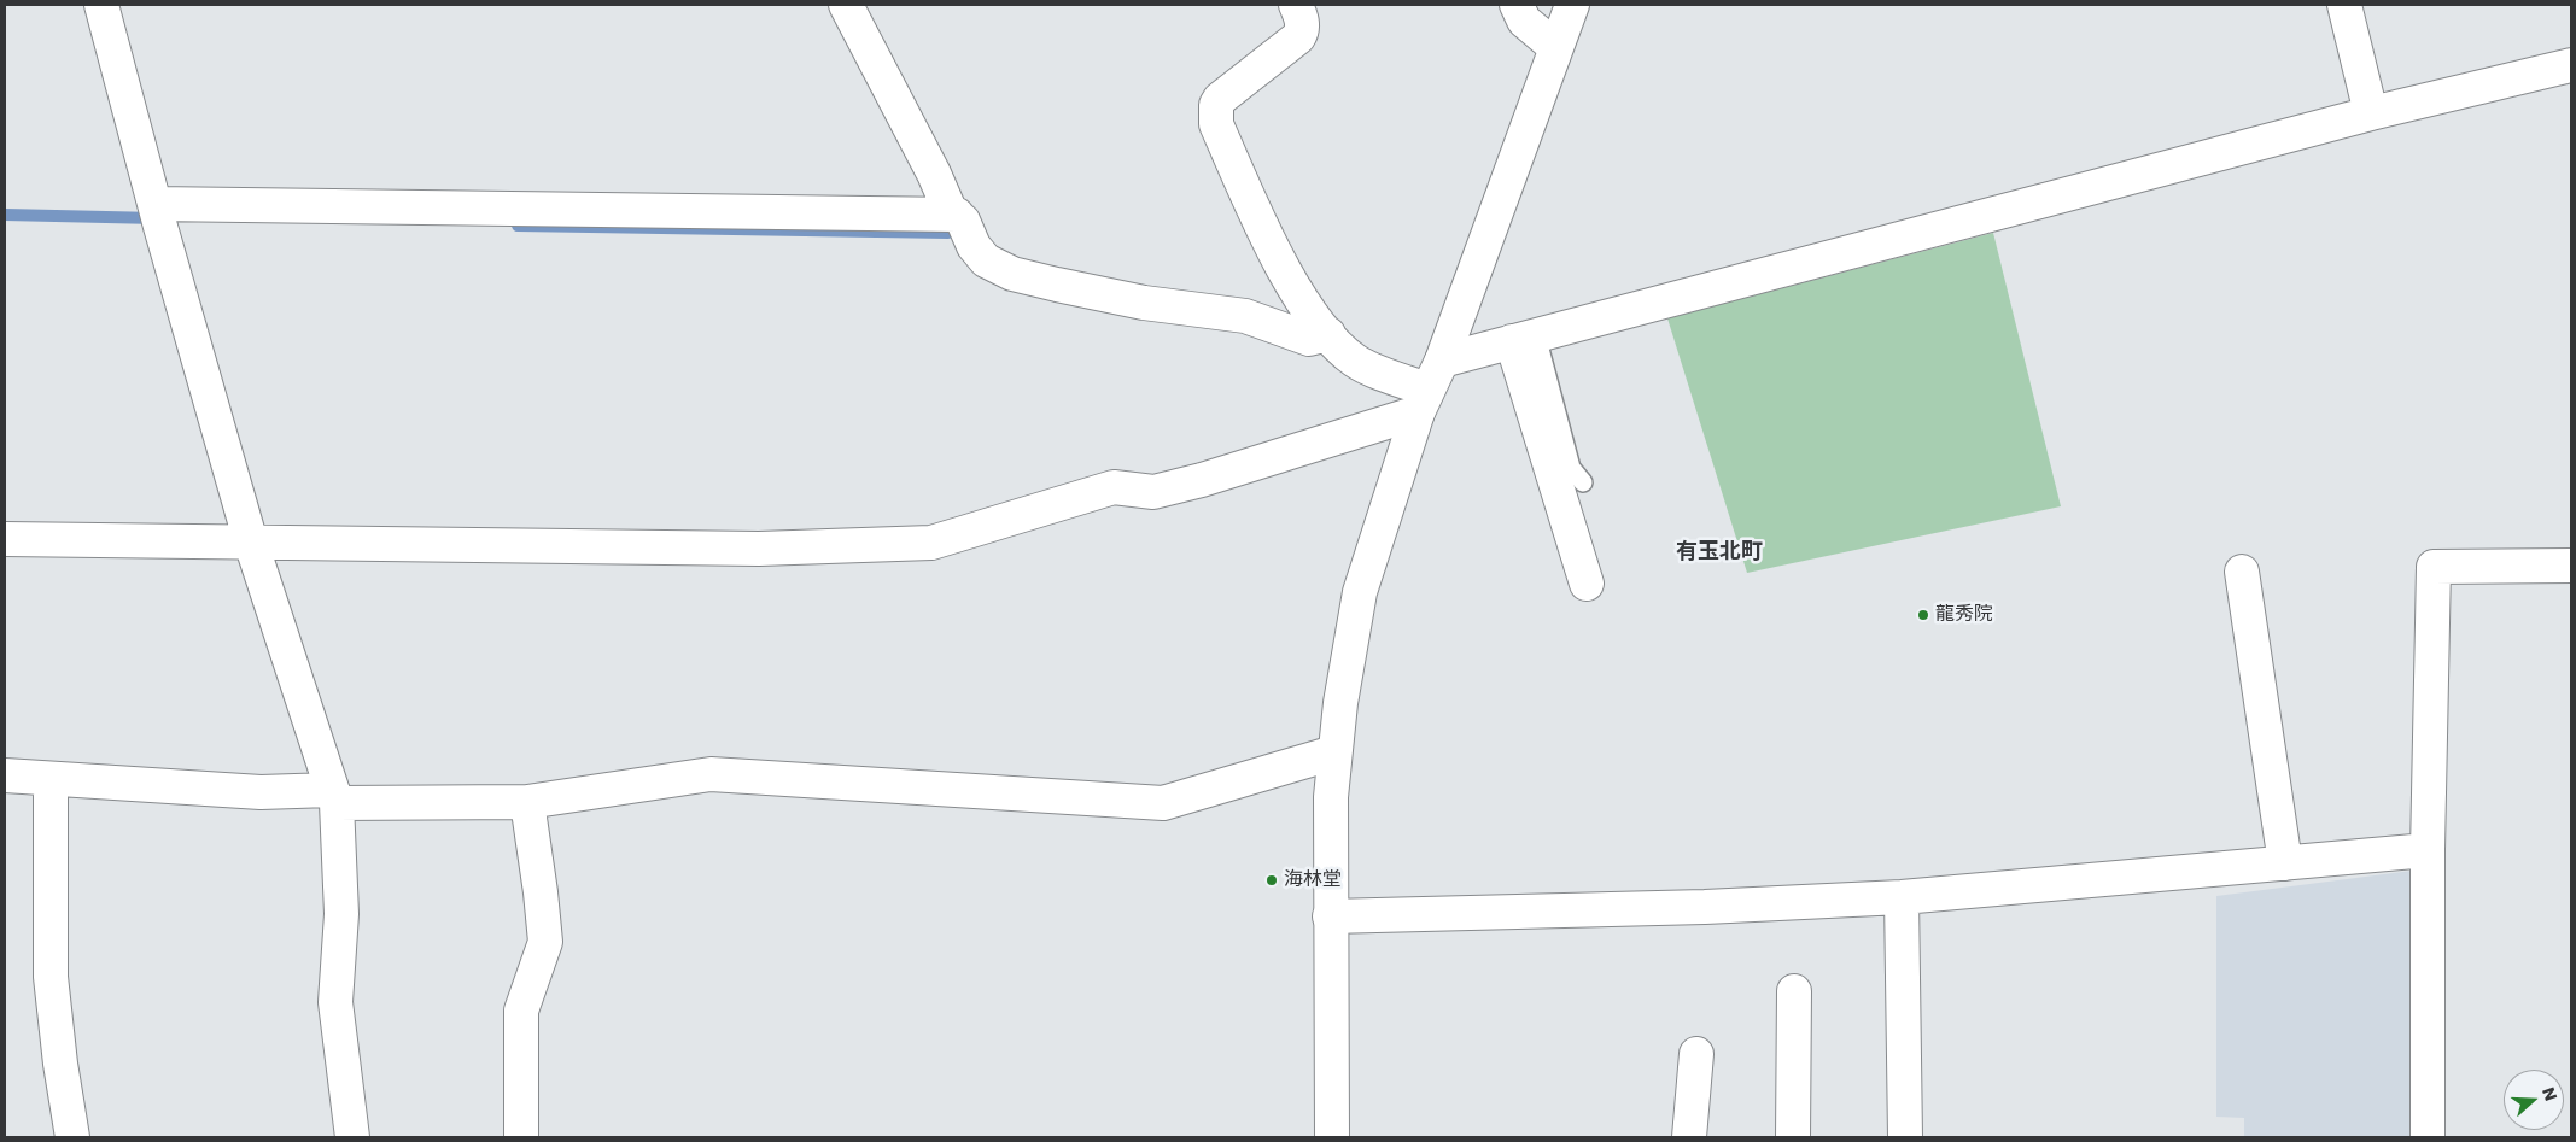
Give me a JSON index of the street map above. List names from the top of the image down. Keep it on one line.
{"districts":["有玉北町"],"places":["龍秀院","海林堂"],"north":"right"}
